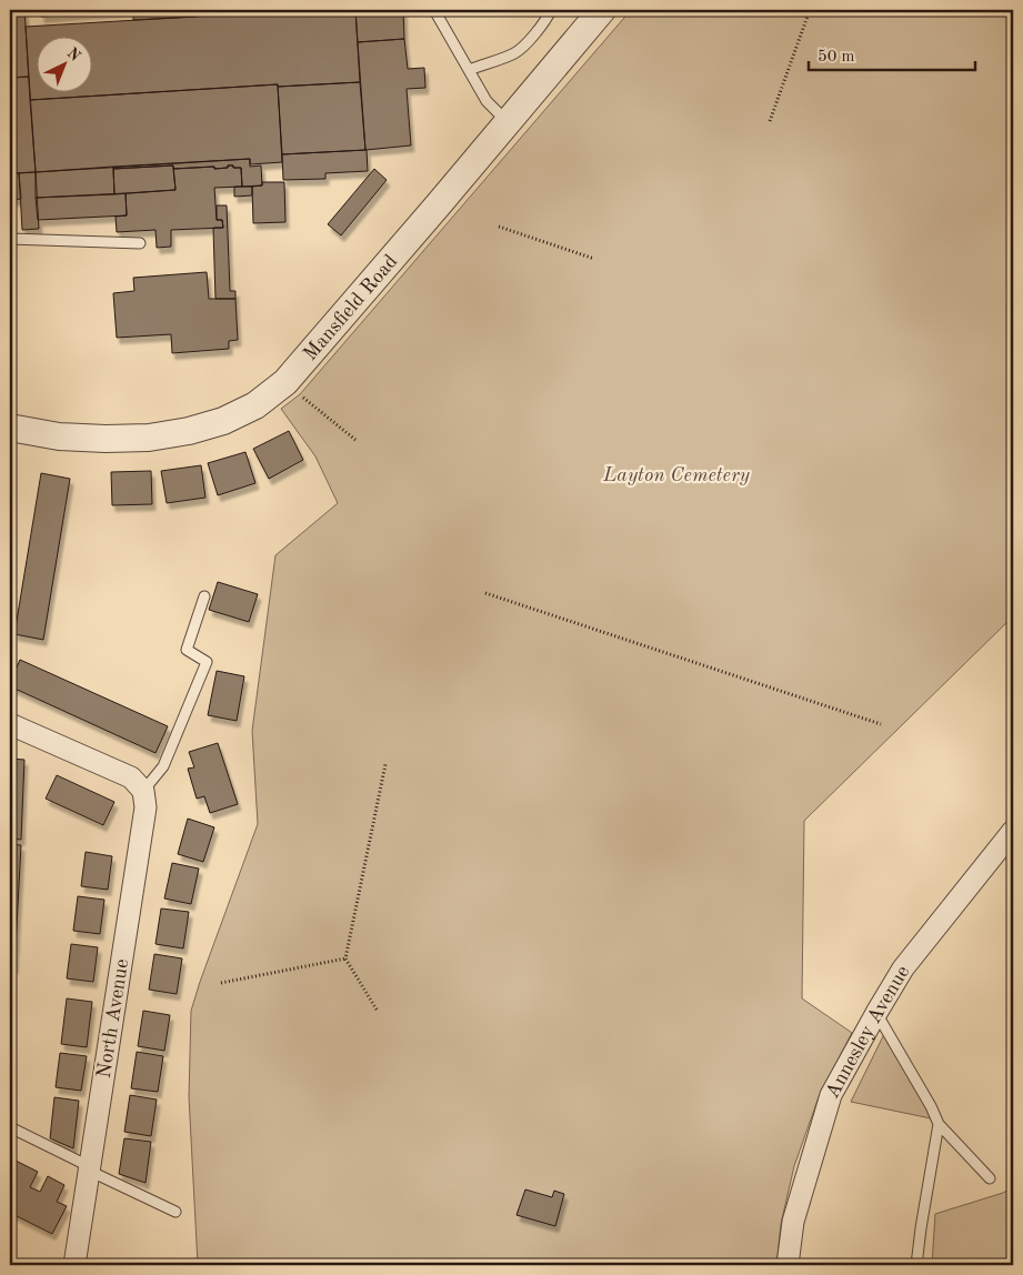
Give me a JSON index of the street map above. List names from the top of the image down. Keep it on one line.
{"streets":{"street":["Mansfield Road","North Avenue","Annesley Avenue"]},"parks":["Layton Cemetery"],"scale_bar":"50 m","north":"top right"}
